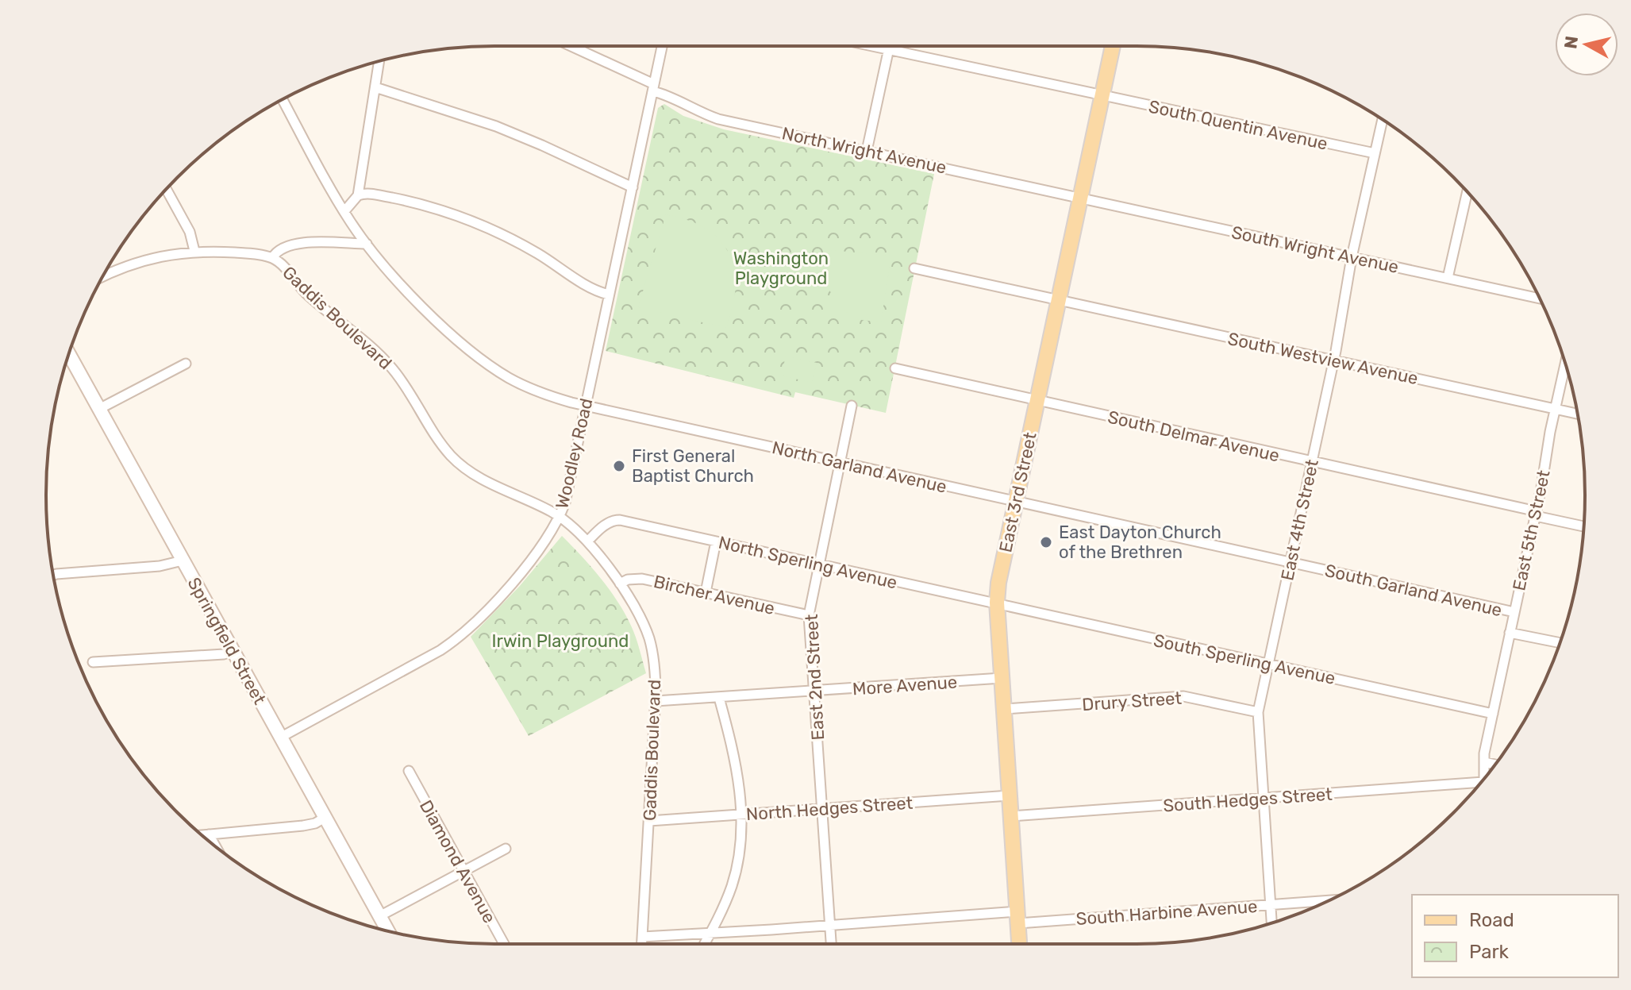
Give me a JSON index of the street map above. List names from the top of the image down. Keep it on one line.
{"streets":{"main road":["East 3rd Street","Springfield Street"],"street":["South Quentin Avenue","North Wright Avenue","South Wright Avenue","Gaddis Boulevard","South Westview Avenue","South Delmar Avenue","Woodley Road","North Garland Avenue","East 4th Street","East 5th Street","North Sperling Avenue","South Garland Avenue","Bircher Avenue","South Sperling Avenue","East 2nd Street","More Avenue","Drury Street","South Hedges Street","North Hedges Street","Diamond Avenue","South Harbine Avenue"]},"crossings":[["South Quentin Avenue","East 3rd Street"],["South Quentin Avenue","East 4th Street"],["North Wright Avenue","South Wright Avenue"],["North Wright Avenue","Woodley Road"],["North Wright Avenue","East 3rd Street"],["South Wright Avenue","East 3rd Street"],["South Wright Avenue","East 4th Street"],["Gaddis Boulevard","Woodley Road"],["Gaddis Boulevard","North Sperling Avenue"],["Gaddis Boulevard","Bircher Avenue"],["Gaddis Boulevard","More Avenue"],["Gaddis Boulevard","North Hedges Street"],["Gaddis Boulevard","South Harbine Avenue"],["South Westview Avenue","East 3rd Street"],["South Westview Avenue","East 4th Street"],["South Westview Avenue","East 5th Street"],["South Delmar Avenue","East 3rd Street"],["South Delmar Avenue","East 4th Street"],["South Delmar Avenue","East 5th Street"],["Woodley Road","North Garland Avenue"],["Woodley Road","Springfield Street"],["North Garland Avenue","East 3rd Street"],["North Garland Avenue","South Garland Avenue"],["North Garland Avenue","East 2nd Street"],["East 3rd Street","North Sperling Avenue"],["East 3rd Street","South Garland Avenue"],["East 3rd Street","South Sperling Avenue"],["East 3rd Street","More Avenue"],["East 3rd Street","Drury Street"],["East 3rd Street","South Hedges Street"],["East 3rd Street","North Hedges Street"],["East 3rd Street","South Harbine Avenue"],["East 4th Street","South Garland Avenue"],["East 4th Street","South Sperling Avenue"],["East 4th Street","Drury Street"],["East 4th Street","South Hedges Street"],["East 4th Street","South Harbine Avenue"],["East 5th Street","South Garland Avenue"],["East 5th Street","South Sperling Avenue"],["North Sperling Avenue","South Sperling Avenue"],["North Sperling Avenue","East 2nd Street"],["Bircher Avenue","East 2nd Street"],["East 2nd Street","More Avenue"],["East 2nd Street","North Hedges Street"],["East 2nd Street","South Harbine Avenue"]],"parks":["Washington Playground","Irwin Playground"],"places":["First General Baptist Church","East Dayton Church of the Brethren"],"legend":["Road","Park"],"north":"left"}
